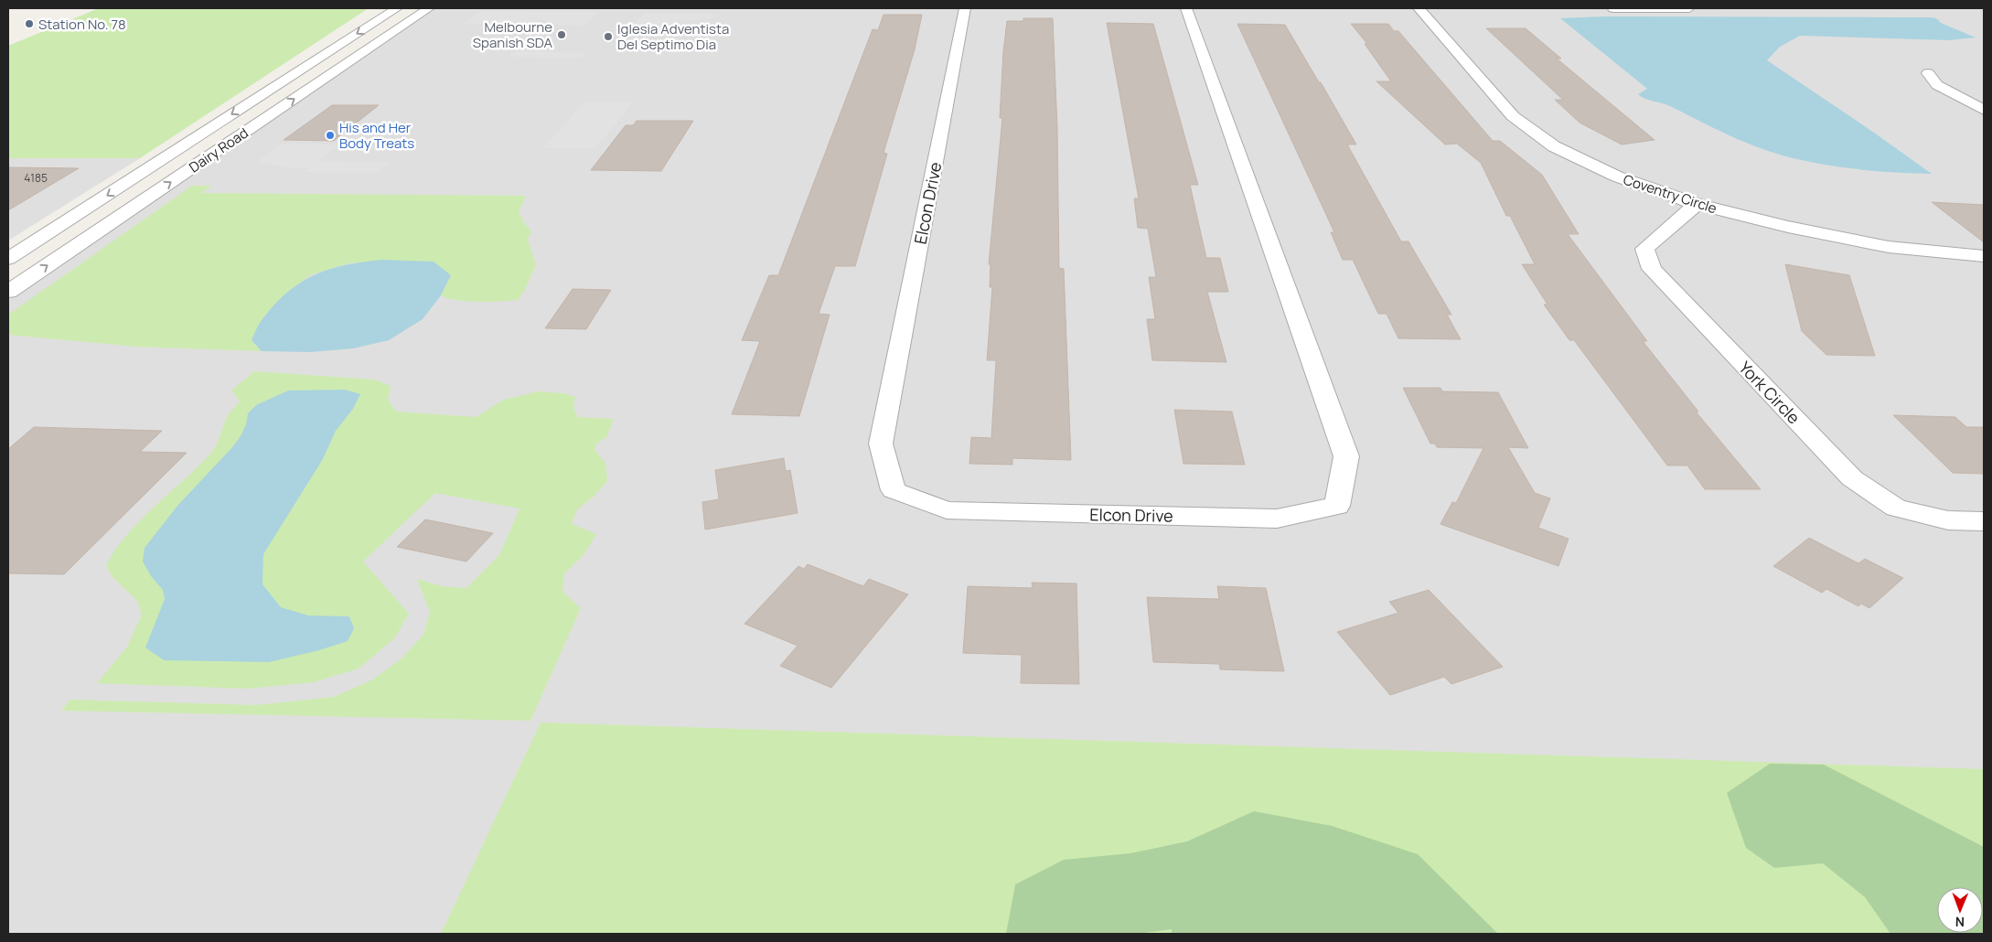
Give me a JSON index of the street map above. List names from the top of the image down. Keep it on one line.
{"streets":{"street":["Dairy Road","Coventry Circle","Elcon Drive","York Circle"]},"crossings":[["Coventry Circle","York Circle"]],"places":["Station No. 78","Melbourne Spanish SDA","Iglesia Adventista Del Septimo Dia","His and Her Body Treats"],"house_numbers":["4185"],"north":"bottom"}
